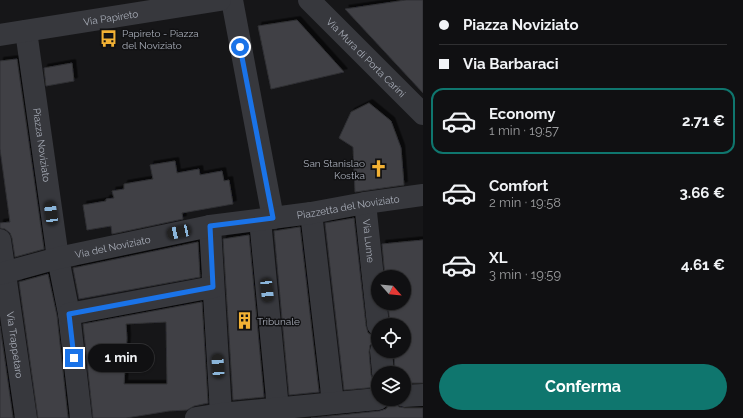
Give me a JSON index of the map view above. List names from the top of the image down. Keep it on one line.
{"streets":{"street":["Via Papireto","Via Mura di Porta Carini","Piazza Noviziato","Piazzetta del Noviziato","Via Lume","Via del Noviziato","Via Trappetaro"]},"crossings":[["Via Papireto","Piazza Noviziato"],["Piazza Noviziato","Via del Noviziato"],["Piazzetta del Noviziato","Via Lume"],["Piazzetta del Noviziato","Via del Noviziato"],["Via del Noviziato","Via Trappetaro"]],"places":{"bus stop":["Papireto - Piazza del Noviziato"],"church":["San Stanislao Kostka"],"building":["Tribunale"]},"north":"bottom right","page":{"banner":["Piazza Noviziato","Via Barbaraci"],"list":[{"name":"Economy","note":"1 min · 19:57","value":"2.71 €"},{"name":"Comfort","note":"2 min · 19:58","value":"3.66 €"},{"name":"XL","note":"3 min · 19:59","value":"4.61 €"}],"bubble":"1 min","buttons":"Conferma"}}
